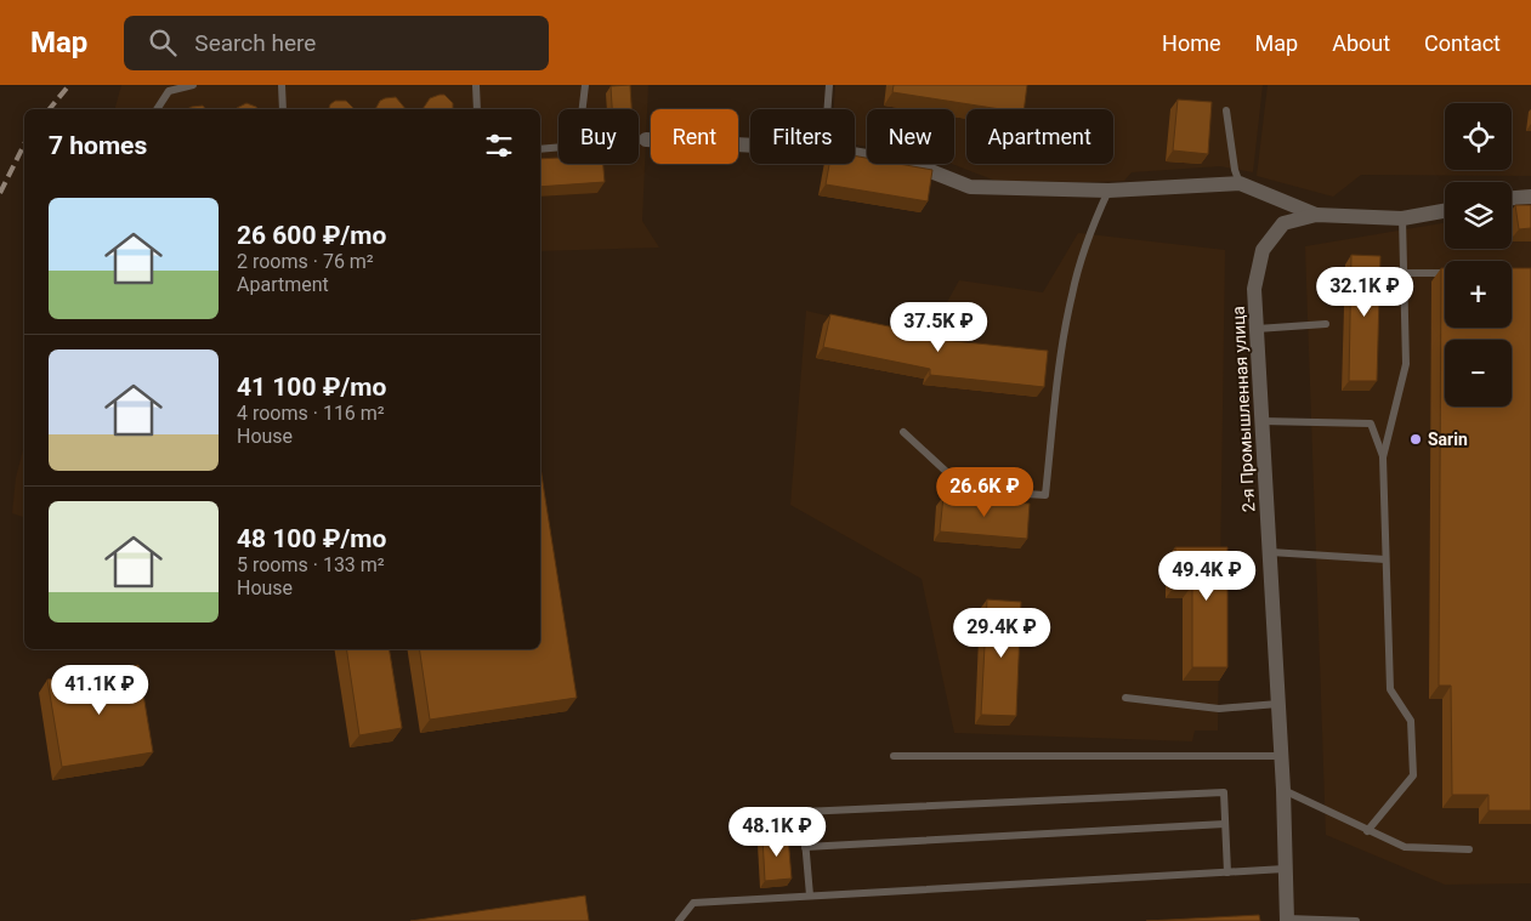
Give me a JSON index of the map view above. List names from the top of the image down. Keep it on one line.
{"streets":{"street":["2-я Промышленная улица"]},"places":["Sarin"],"page":{"header":"Map","search":"Search here","nav":["Home","Map","About","Contact"],"map_buttons":["+","−"],"chip":["Buy","Rent","Filters","New","Apartment"],"heading":"7 homes","list":[{"name":"26 600 ₽/mo","note":"2 rooms · 76 m² · Apartment"},{"name":"41 100 ₽/mo","note":"4 rooms · 116 m² · House"},{"name":"48 100 ₽/mo","note":"5 rooms · 133 m² · House"}],"price":["32.1K ₽","37.5K ₽","26.6K ₽","49.4K ₽","29.4K ₽","41.1K ₽","48.1K ₽"]}}
